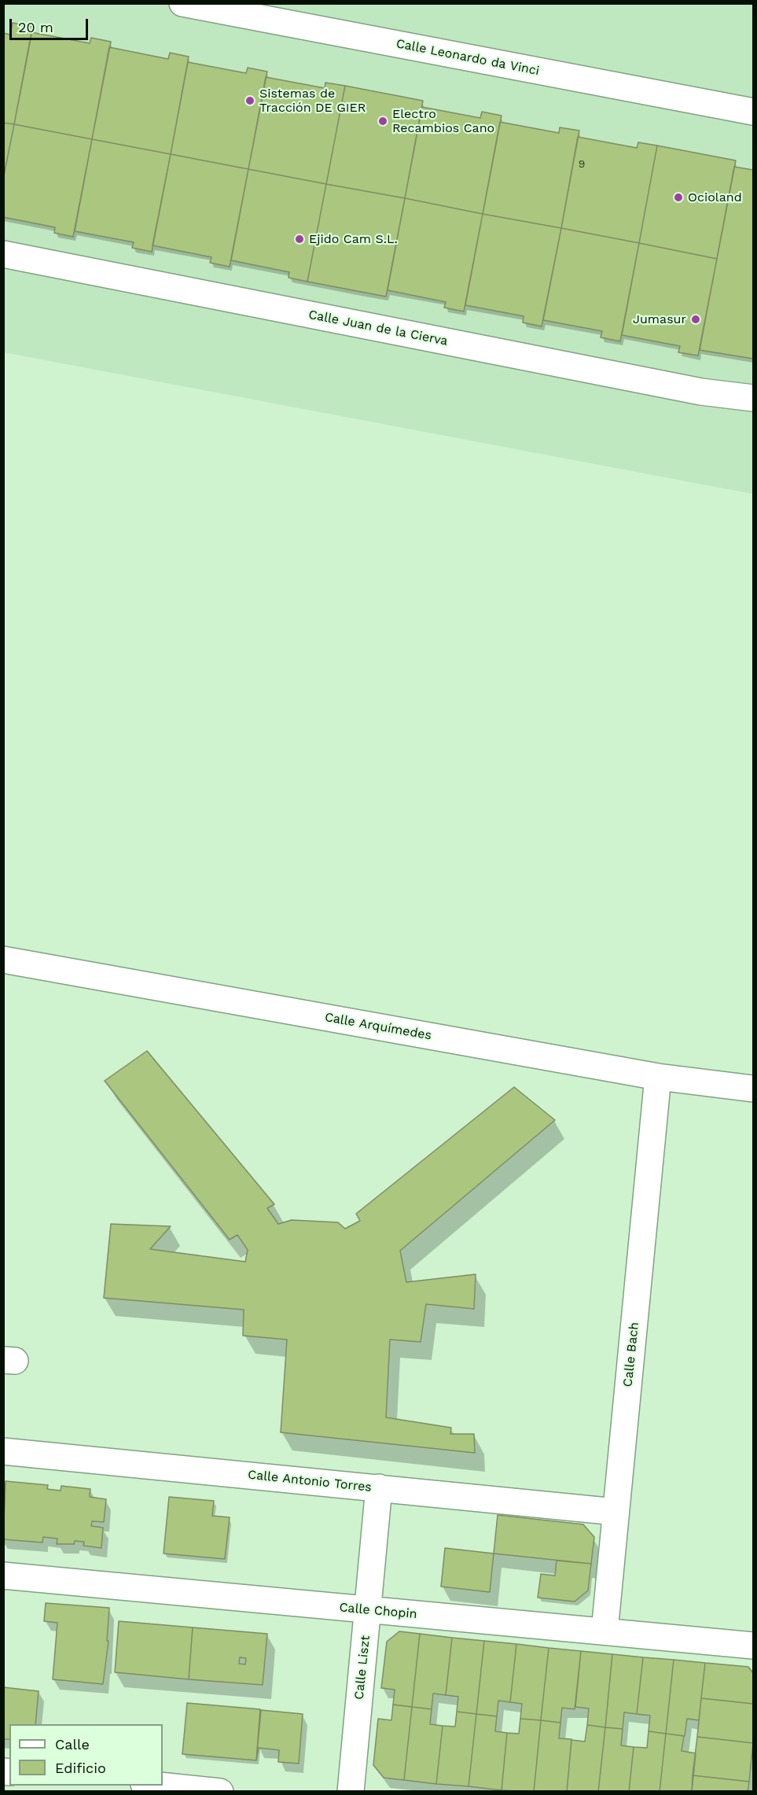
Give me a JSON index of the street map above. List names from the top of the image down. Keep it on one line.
{"streets":{"street":["Calle Leonardo da Vinci","Calle Juan de la Cierva","Calle Arquímedes","Calle Bach","Calle Antonio Torres","Calle Chopin","Calle Liszt"]},"crossings":[["Calle Arquímedes","Calle Bach"],["Calle Bach","Calle Antonio Torres"],["Calle Bach","Calle Chopin"],["Calle Antonio Torres","Calle Liszt"],["Calle Chopin","Calle Liszt"]],"places":["Sistemas de Tracción DE GIER","Electro Recambios Cano","Ocioland","Ejido Cam S.L.","Jumasur"],"house_numbers":["9"],"legend":["Calle","Edificio"],"scale_bar":"20 m"}
